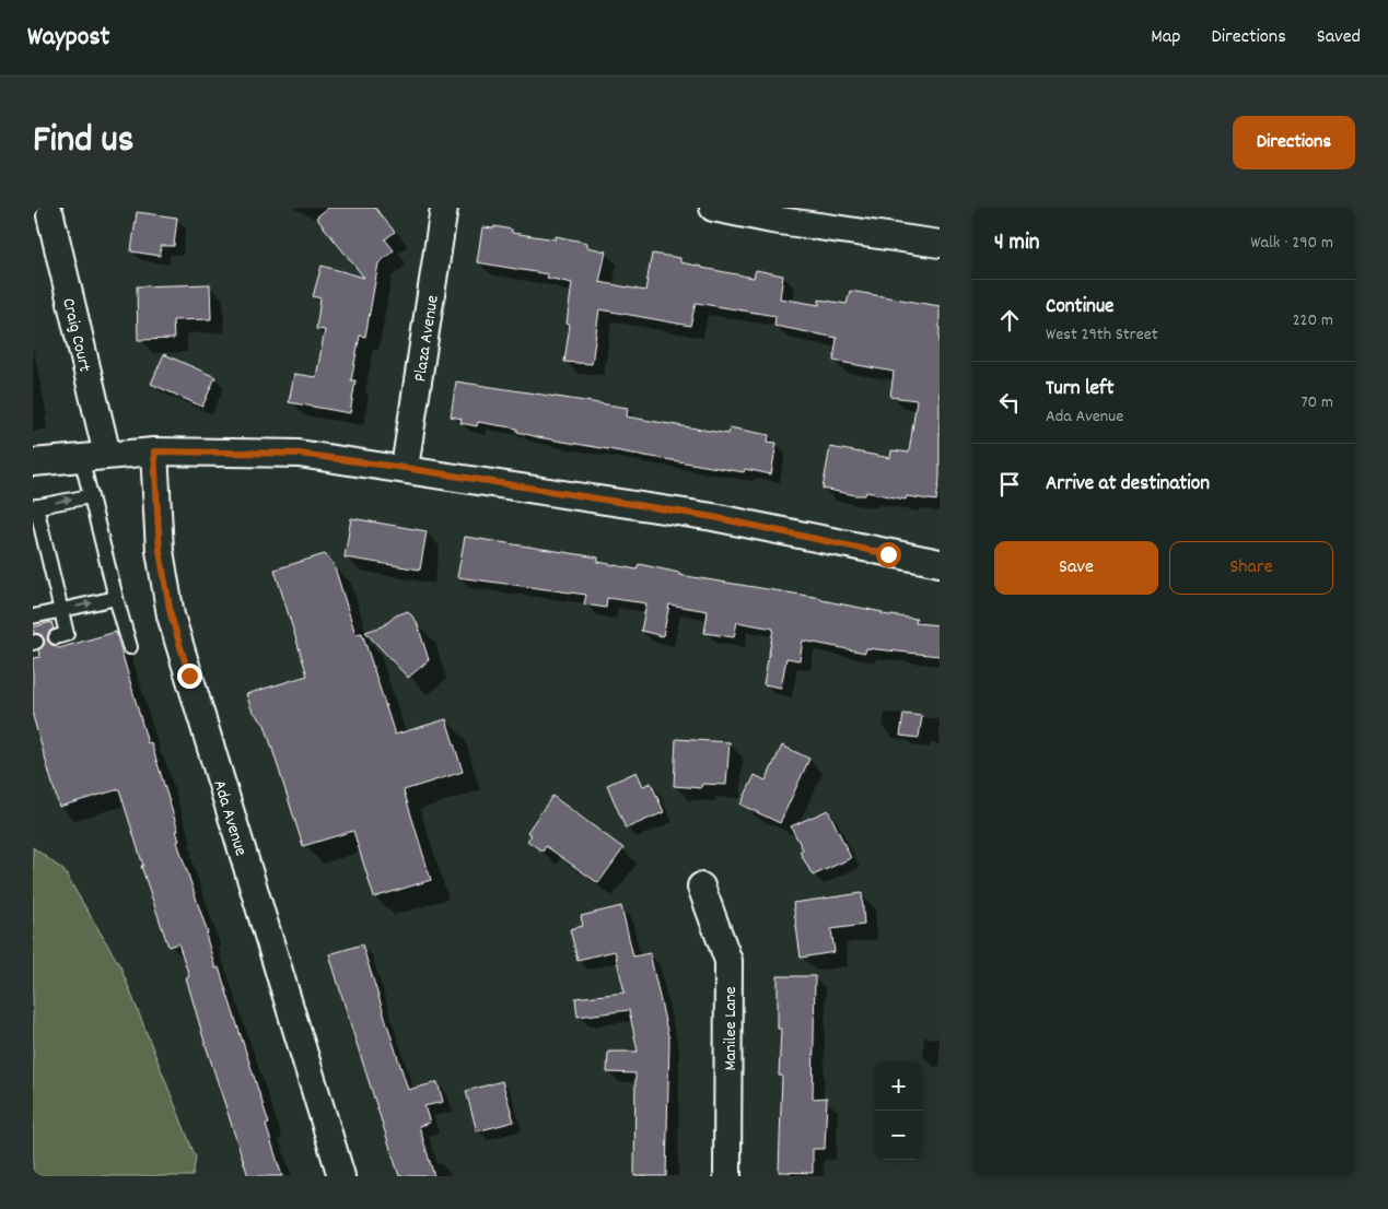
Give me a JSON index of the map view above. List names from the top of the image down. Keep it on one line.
{"streets":{"street":["Craig Court","Plaza Avenue","Ada Avenue","Manilee Lane"]},"page":{"header":"Waypost","nav":["Map","Directions","Saved"],"title":"Find us","buttons":["Directions",["Save","Share"]],"heading":["4 min","Walk · 290 m"],"list":[["Continue","West 29th Street","220 m"],["Turn left","Ada Avenue","70 m"],"Arrive at destination"],"map_buttons":["+","−"]}}
